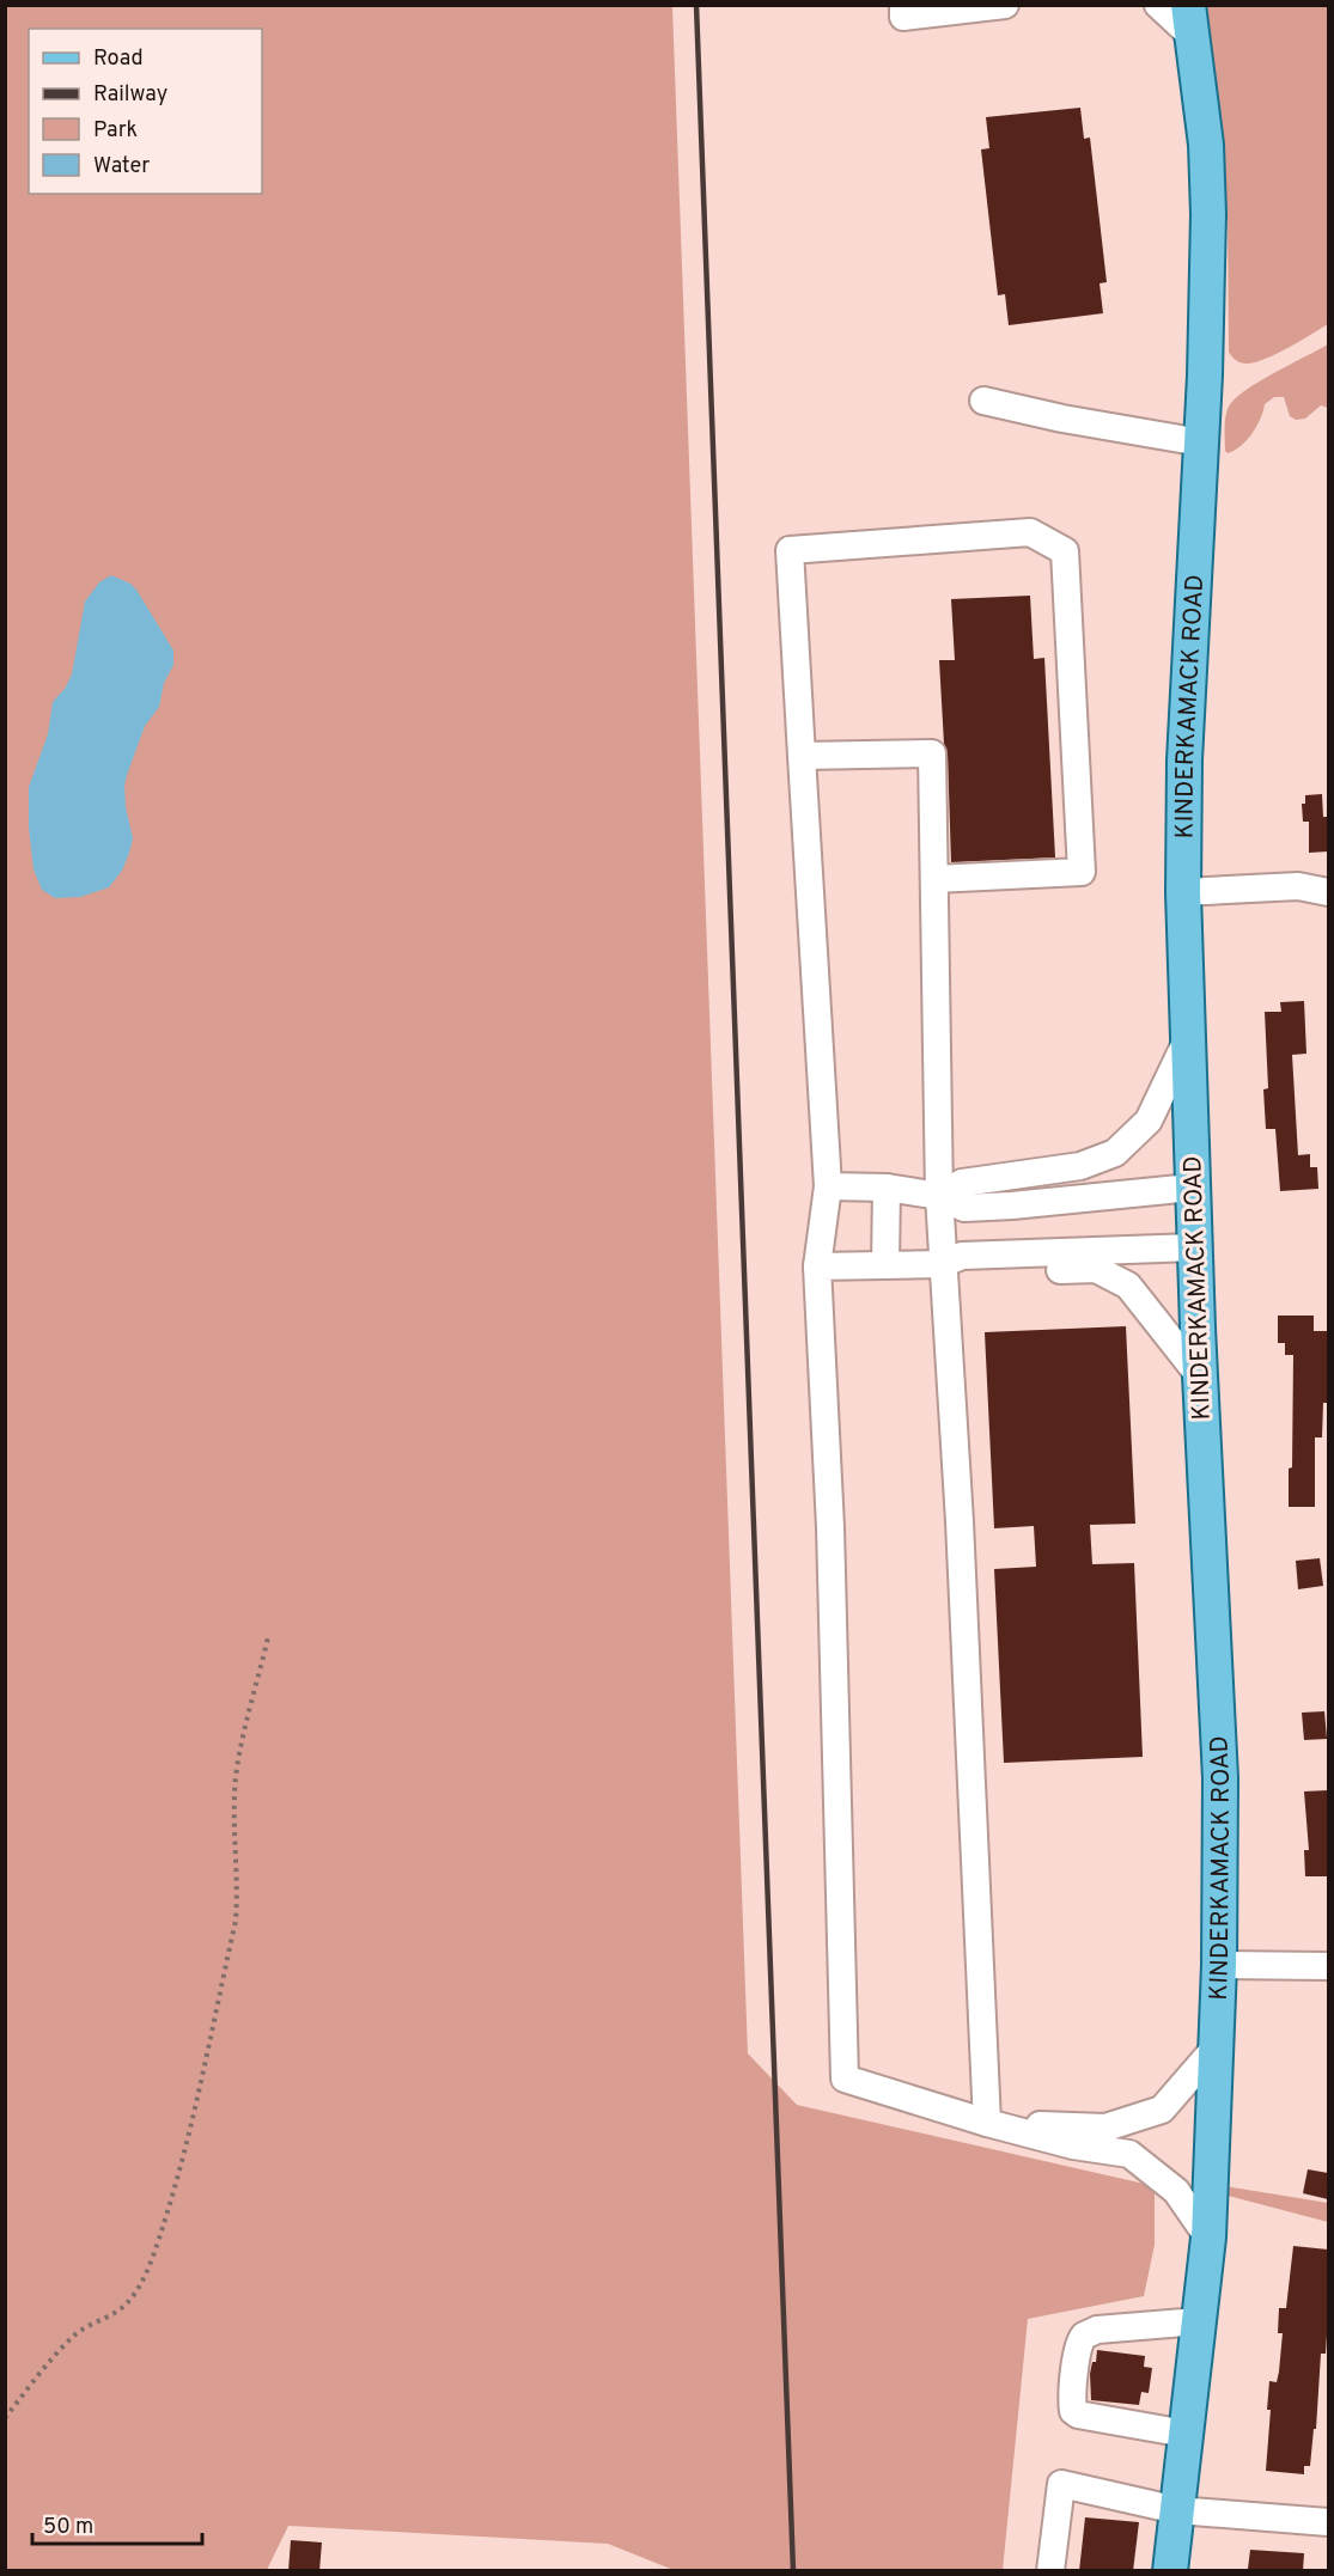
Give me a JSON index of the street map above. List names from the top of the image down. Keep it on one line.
{"streets":{"main road":["KINDERKAMACK ROAD"]},"legend":["Road","Railway","Park","Water"],"scale_bar":"50 m"}
